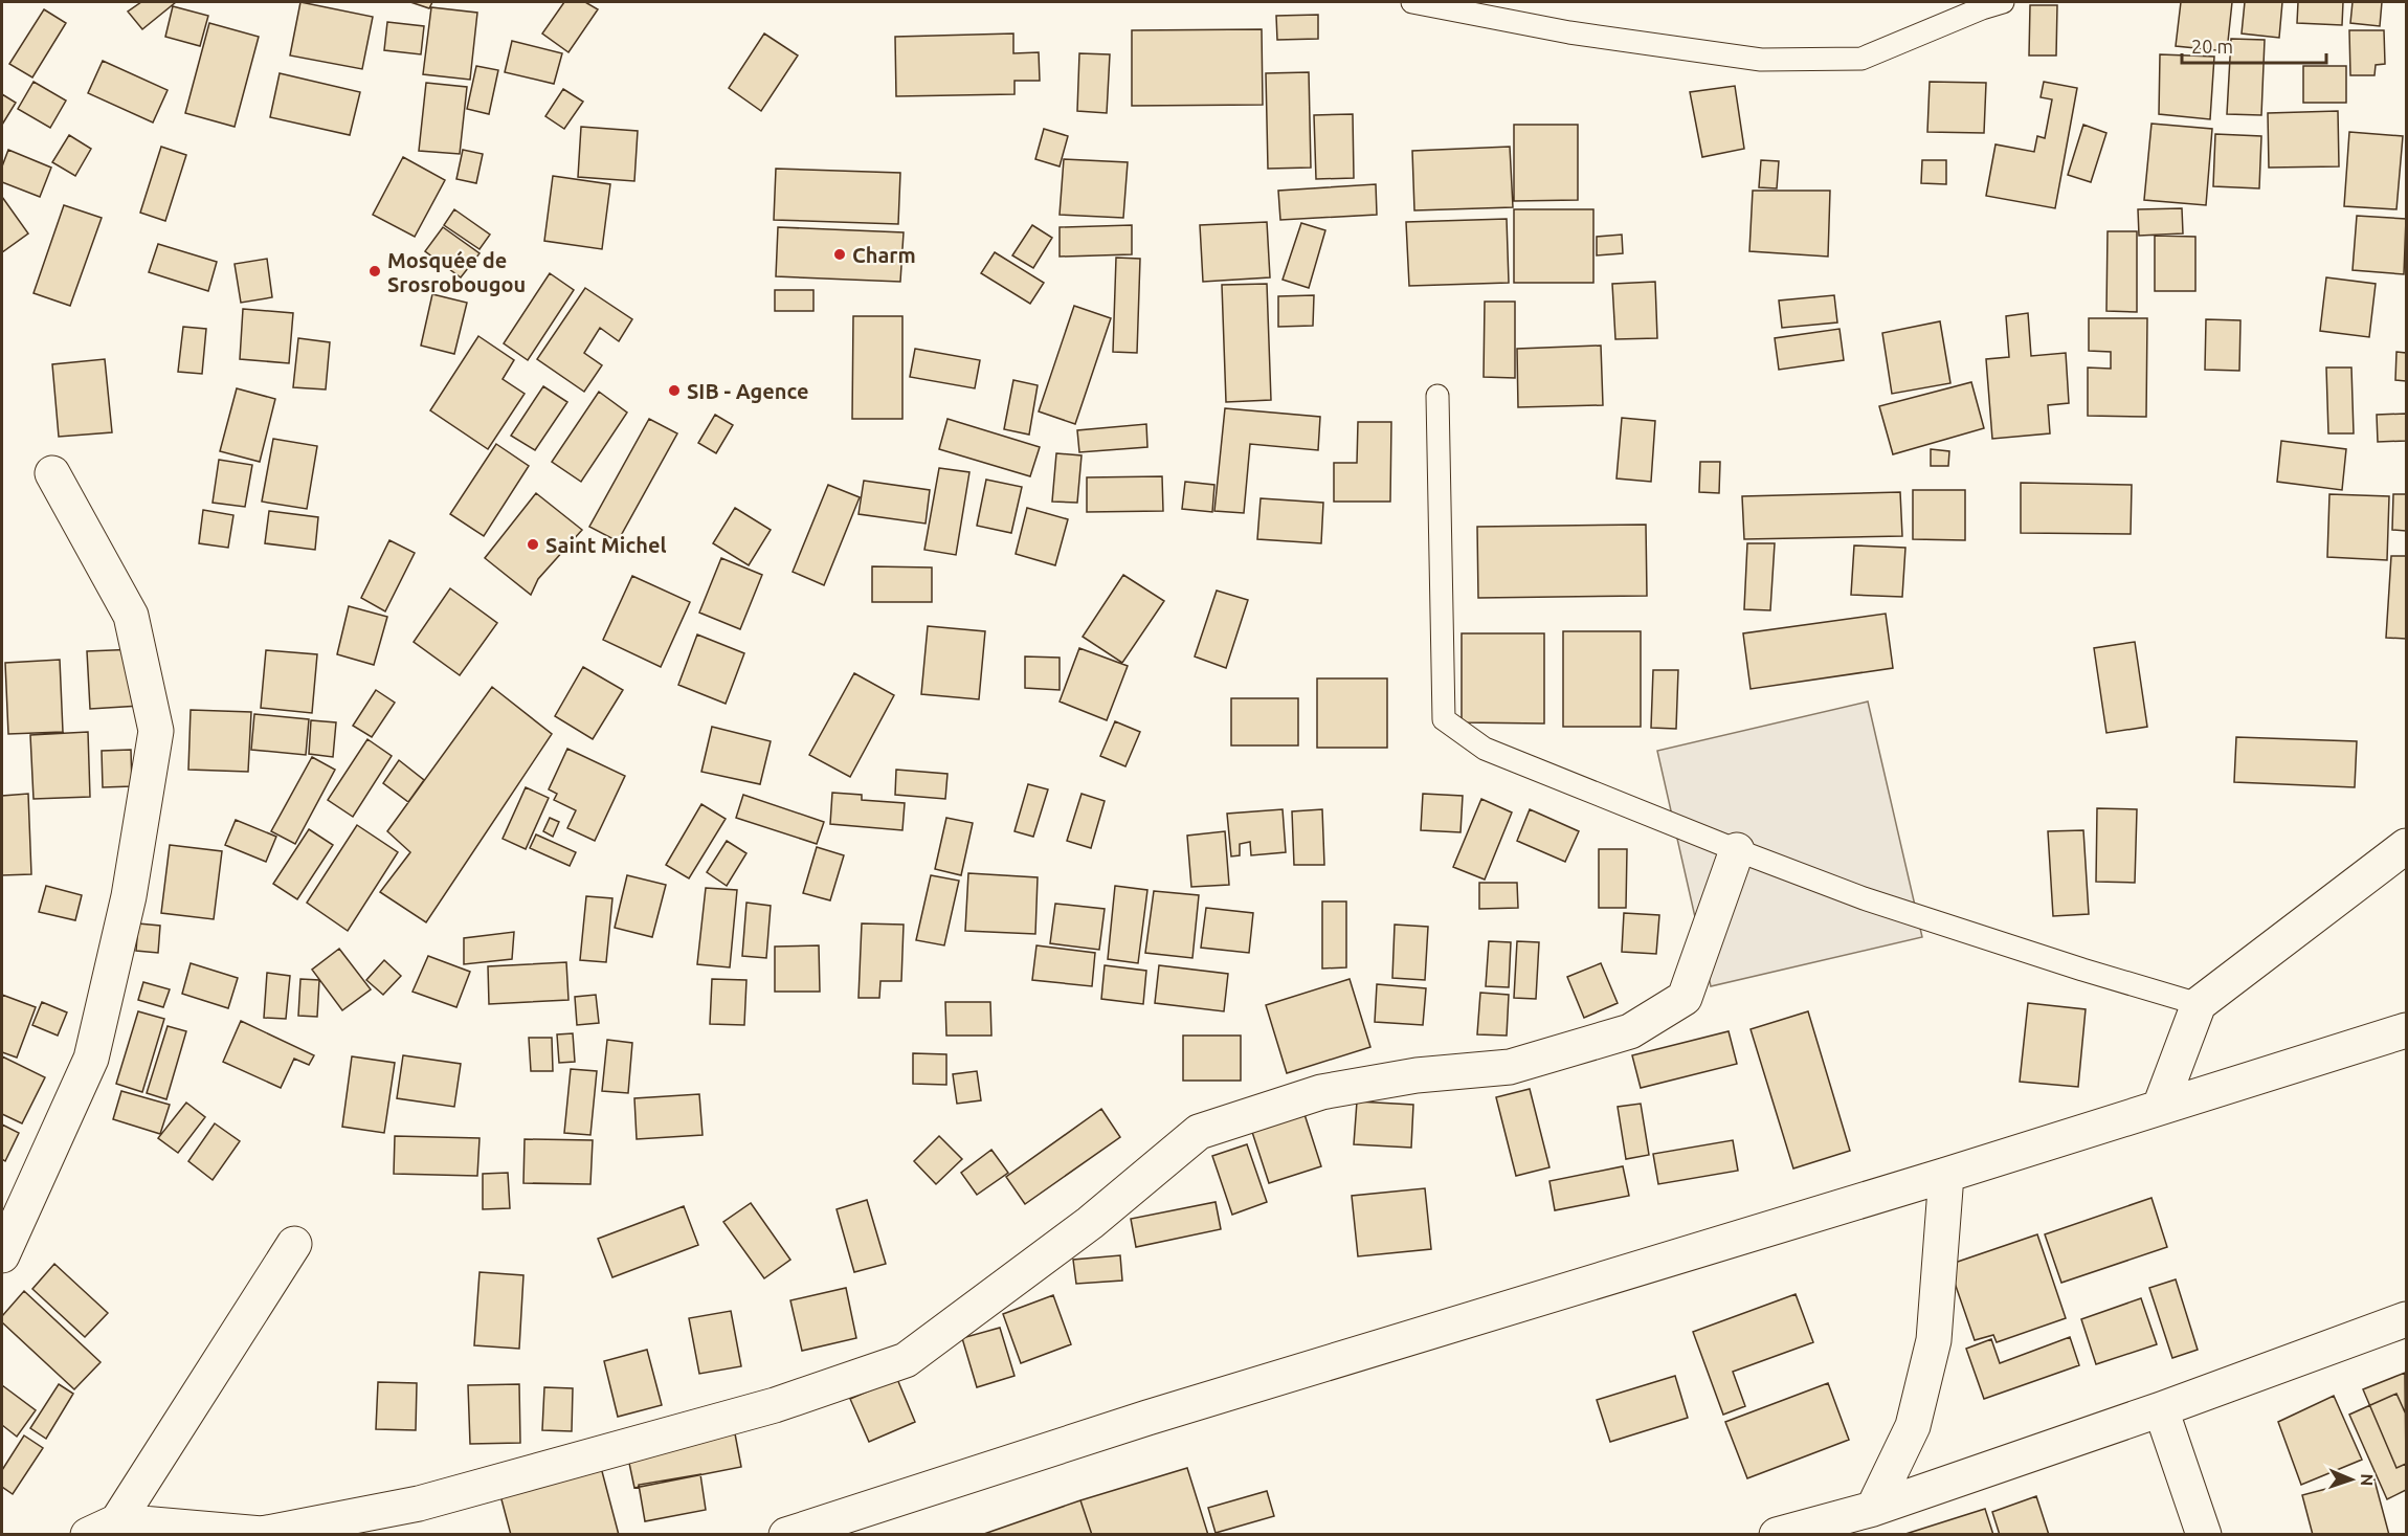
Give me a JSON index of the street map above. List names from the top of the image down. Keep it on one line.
{"places":["Charm","Mosquée de Srosrobougou","SIB - Agence","Saint Michel"],"scale_bar":"20 m","north":"right"}
